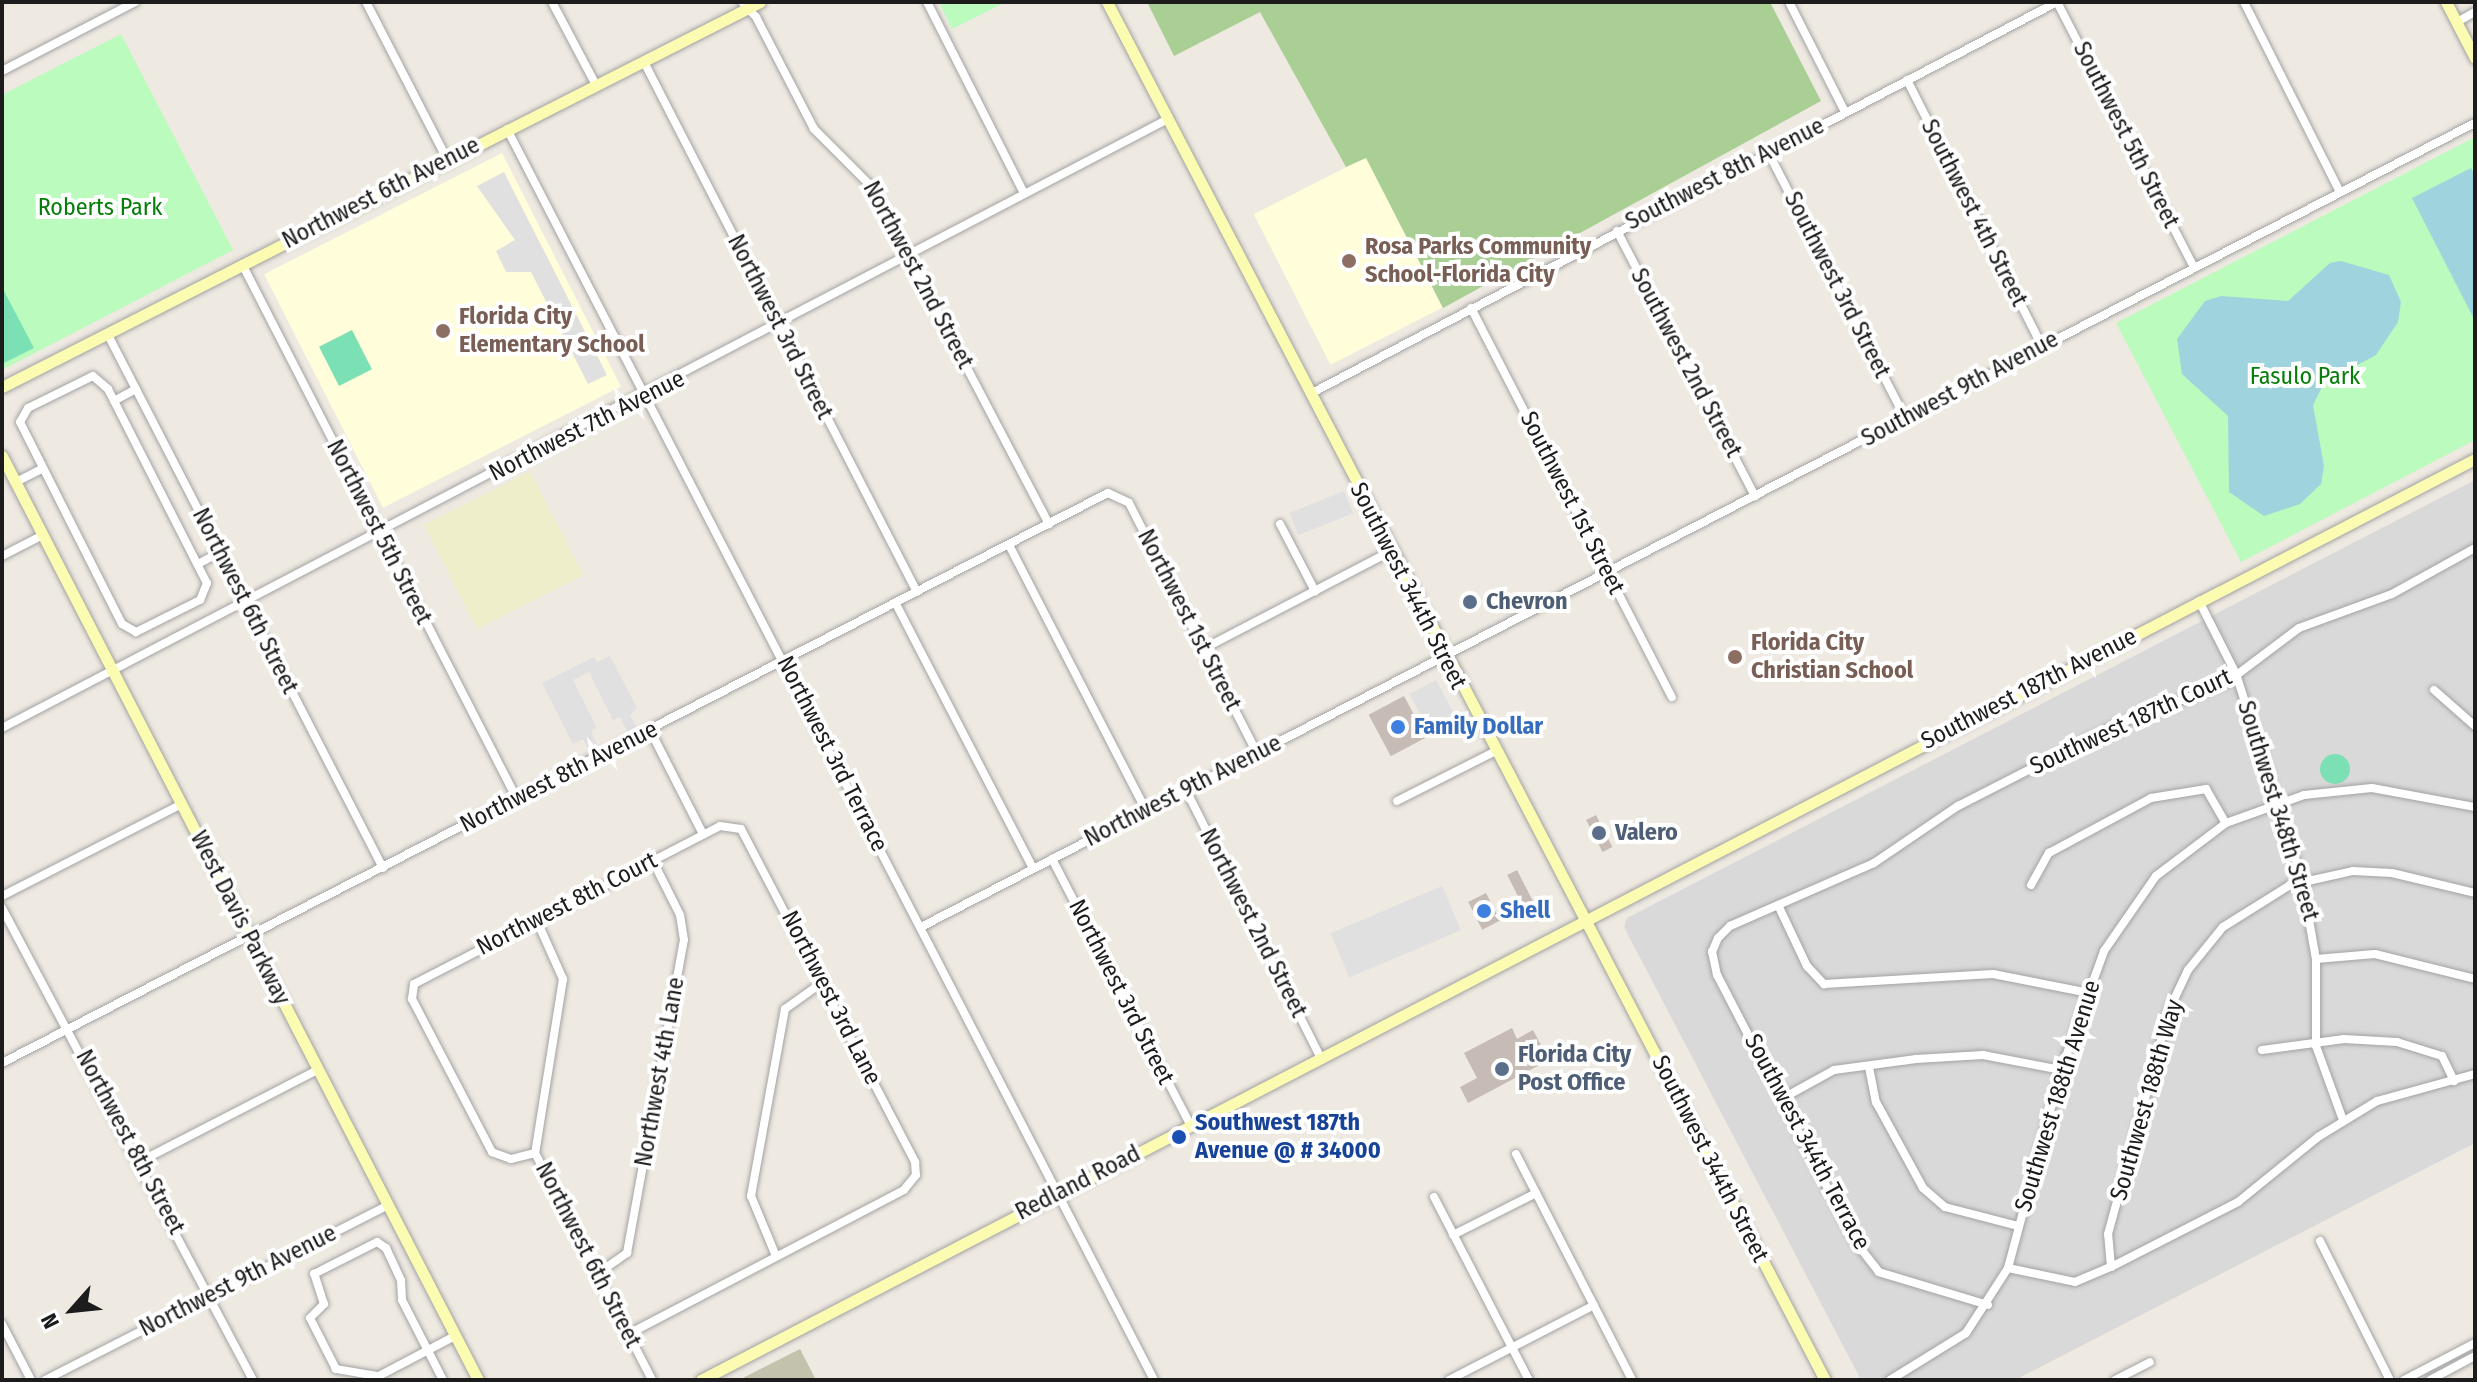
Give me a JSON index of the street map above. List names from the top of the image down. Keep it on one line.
{"streets":{"street":["Southwest 5th Street","Southwest 8th Avenue","Northwest 6th Avenue","Southwest 4th Street","Northwest 2nd Street","Southwest 3rd Street","Northwest 3rd Street","Southwest 2nd Street","Southwest 9th Avenue","Northwest 7th Avenue","Southwest 1st Street","Northwest 5th Street","Southwest 344th Street","Northwest 6th Street","Northwest 1st Street","Southwest 187th Avenue","Southwest 187th Court","Northwest 3rd Terrace","Northwest 8th Avenue","Northwest 9th Avenue","Southwest 348th Street","Northwest 8th Court","West Davis Parkway","Northwest 3rd Lane","Northwest 4th Lane","Southwest 188th Avenue","Southwest 188th Way","Northwest 8th Street","Southwest 344th Terrace","Redland Road"]},"crossings":[["Southwest 5th Street","Southwest 8th Avenue"],["Southwest 5th Street","Southwest 9th Avenue"],["Southwest 8th Avenue","Southwest 4th Street"],["Southwest 8th Avenue","Southwest 3rd Street"],["Southwest 8th Avenue","Southwest 2nd Street"],["Southwest 8th Avenue","Southwest 1st Street"],["Southwest 8th Avenue","Southwest 344th Street"],["Northwest 6th Avenue","Northwest 2nd Street"],["Northwest 6th Avenue","Northwest 3rd Street"],["Northwest 6th Avenue","Northwest 5th Street"],["Northwest 6th Avenue","Northwest 6th Street"],["Northwest 6th Avenue","Northwest 3rd Terrace"],["Southwest 4th Street","Southwest 9th Avenue"],["Northwest 2nd Street","Northwest 7th Avenue"],["Northwest 2nd Street","Northwest 8th Avenue"],["Northwest 2nd Street","Northwest 9th Avenue"],["Northwest 2nd Street","Redland Road"],["Southwest 3rd Street","Southwest 9th Avenue"],["Northwest 3rd Street","Northwest 7th Avenue"],["Northwest 3rd Street","Northwest 8th Avenue"],["Northwest 3rd Street","Northwest 9th Avenue"],["Northwest 3rd Street","Redland Road"],["Southwest 2nd Street","Southwest 9th Avenue"],["Southwest 9th Avenue","Southwest 1st Street"],["Southwest 9th Avenue","Southwest 344th Street"],["Southwest 9th Avenue","Northwest 9th Avenue"],["Northwest 7th Avenue","Northwest 5th Street"],["Northwest 7th Avenue","Southwest 344th Street"],["Northwest 7th Avenue","Northwest 6th Street"],["Northwest 7th Avenue","Northwest 3rd Terrace"],["Northwest 7th Avenue","West Davis Parkway"],["Northwest 5th Street","Northwest 8th Avenue"],["Southwest 344th Street","Southwest 187th Avenue"],["Southwest 344th Street","Northwest 9th Avenue"],["Southwest 344th Street","Redland Road"],["Northwest 6th Street","Northwest 8th Avenue"],["Northwest 6th Street","Northwest 8th Court"],["Northwest 6th Street","Northwest 4th Lane"],["Northwest 1st Street","Northwest 8th Avenue"],["Northwest 1st Street","Northwest 9th Avenue"],["Southwest 187th Avenue","Southwest 348th Street"],["Southwest 187th Avenue","Redland Road"],["Southwest 187th Court","Southwest 348th Street"],["Southwest 187th Court","Southwest 344th Terrace"],["Northwest 3rd Terrace","Northwest 8th Avenue"],["Northwest 3rd Terrace","Northwest 9th Avenue"],["Northwest 3rd Terrace","Redland Road"],["Northwest 8th Avenue","West Davis Parkway"],["Northwest 8th Avenue","Northwest 8th Street"],["Northwest 9th Avenue","West Davis Parkway"],["Northwest 9th Avenue","Northwest 8th Street"],["Southwest 348th Street","Southwest 188th Avenue"],["Southwest 348th Street","Southwest 188th Way"],["Northwest 8th Court","Northwest 3rd Lane"],["Northwest 8th Court","Northwest 4th Lane"],["Southwest 188th Avenue","Southwest 344th Terrace"]],"parks":["Roberts Park","Fasulo Park"],"places":["Rosa Parks Community School-Florida City","Florida City Elementary School","Chevron","Florida City Christian School","Family Dollar","Valero","Shell","Florida City Post Office","Southwest 187th Avenue @ # 34000"],"north":"bottom left"}
